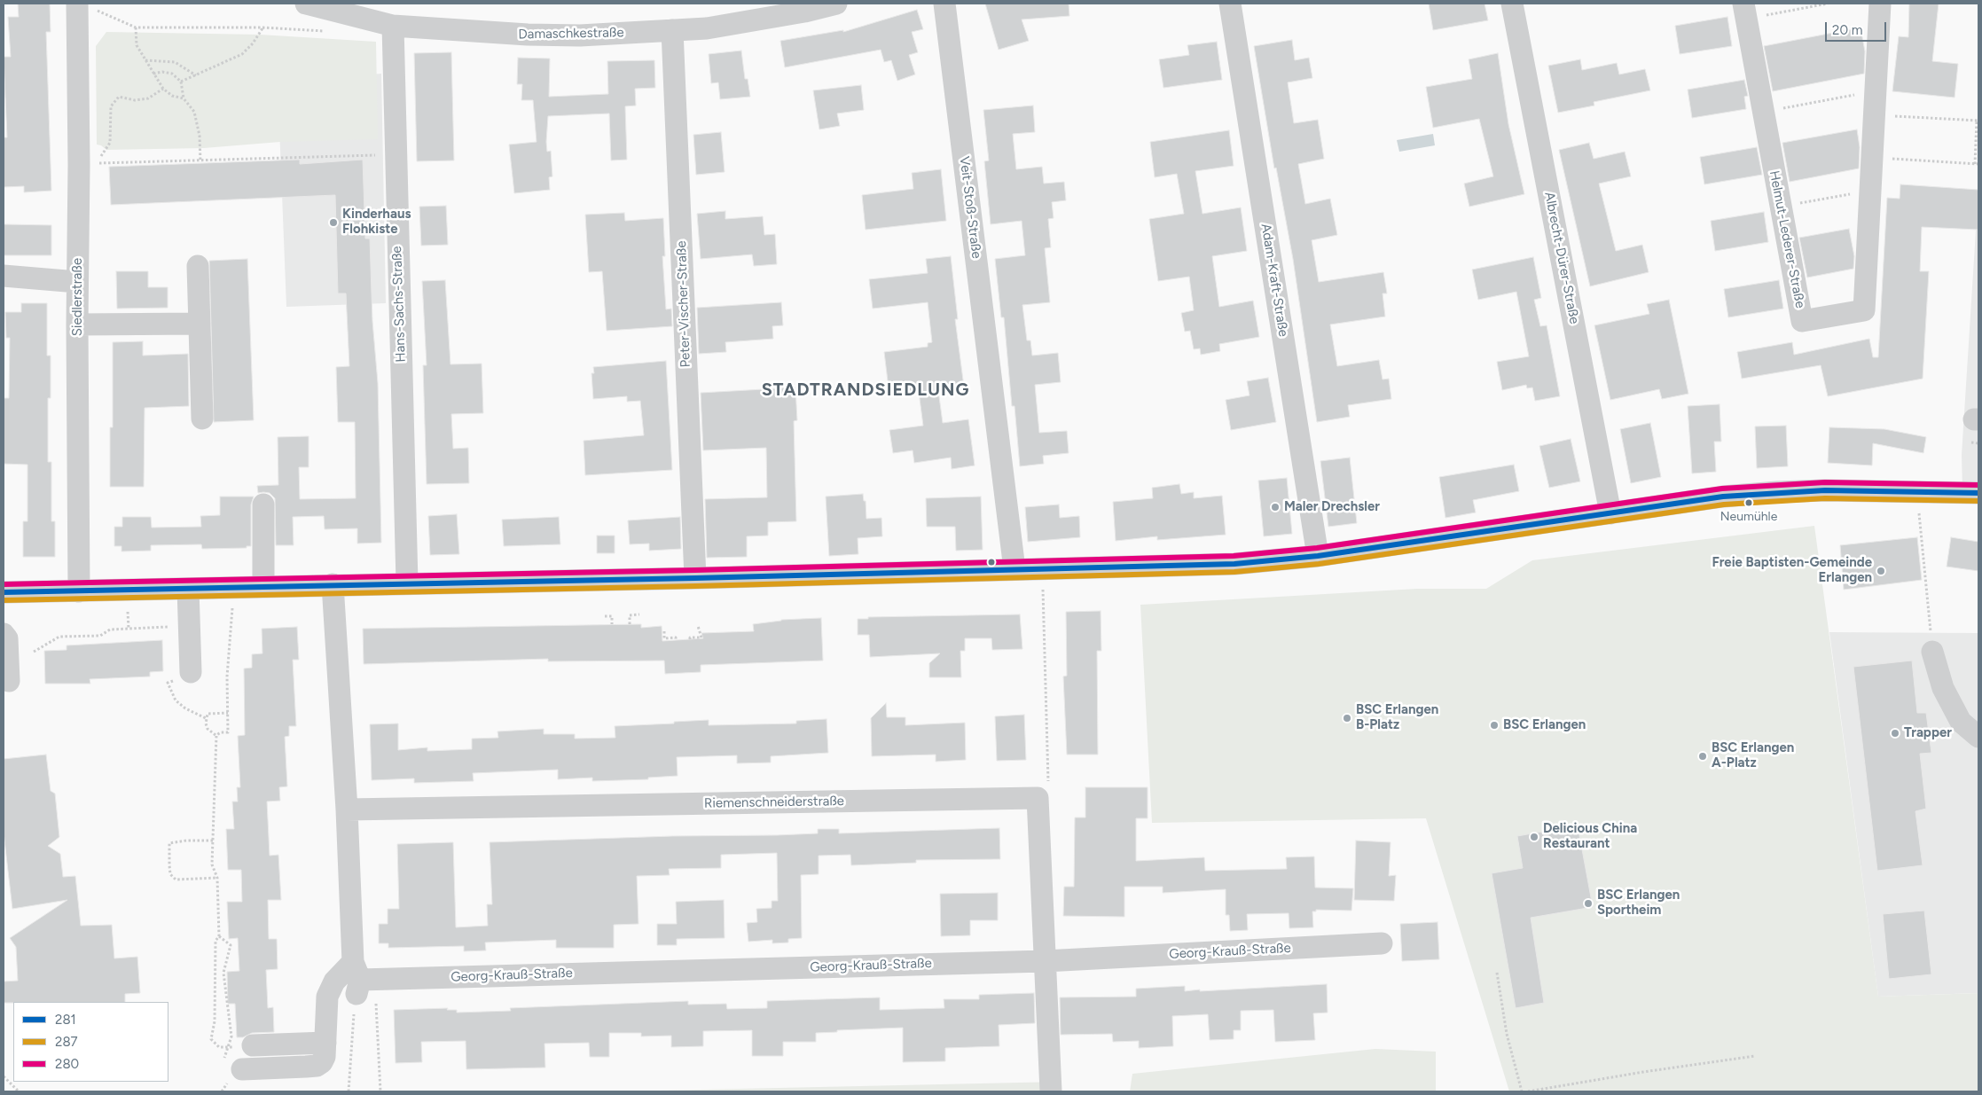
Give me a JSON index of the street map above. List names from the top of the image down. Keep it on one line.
{"streets":{"street":["Damaschkestraße","Veit-Stoß-Straße","Helmut-Lederer-Straße","Albrecht-Dürer-Straße","Adam-Kraft-Straße","Siedlerstraße","Hans-Sachs-Straße","Peter-Vischer-Straße","Riemenschneiderstraße","Georg-Krauß-Straße"]},"crossings":[["Damaschkestraße","Hans-Sachs-Straße"],["Damaschkestraße","Peter-Vischer-Straße"],["Riemenschneiderstraße","Georg-Krauß-Straße"]],"districts":["STADTRANDSIEDLUNG"],"places":["Kinderhaus Flohkiste","Neumühle","Maler Drechsler","Freie Baptisten-Gemeinde Erlangen","BSC Erlangen B-Platz","BSC Erlangen","Trapper","BSC Erlangen A-Platz","Delicious China Restaurant","BSC Erlangen Sportheim"],"lines":["transit line 280","transit line 281","transit line 287"],"legend":["281","287","280"],"scale_bar":"20 m"}
